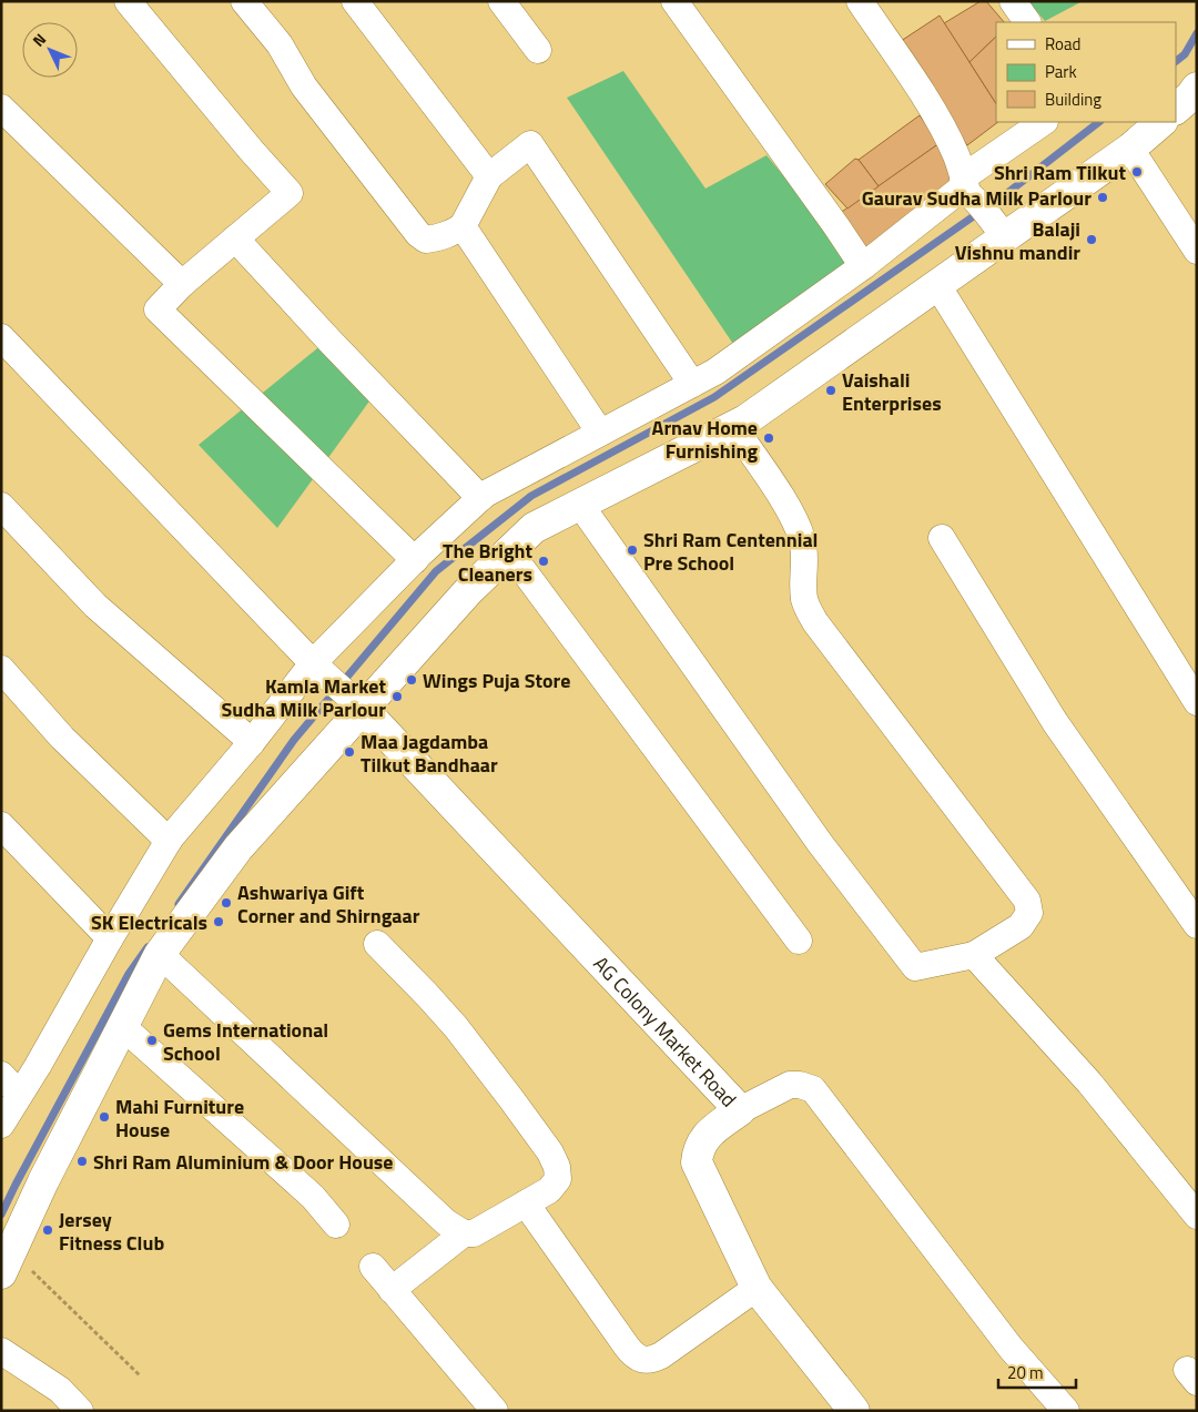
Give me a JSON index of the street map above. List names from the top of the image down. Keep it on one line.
{"streets":{"street":["AG Colony Market Road"]},"places":["Shri Ram Tilkut","Gaurav Sudha Milk Parlour","Balaji Vishnu mandir","Vaishali Enterprises","Arnav Home Furnishing","Shri Ram Centennial Pre School","The Bright Cleaners","Wings Puja Store","Kamla Market Sudha Milk Parlour","Maa Jagdamba Tilkut Bandhaar","Ashwariya Gift Corner and Shirngaar","SK Electricals","Gems International School","Mahi Furniture House","Shri Ram Aluminium & Door House","Jersey Fitness Club"],"legend":["Road","Park","Building"],"scale_bar":"20 m","north":"top left"}
